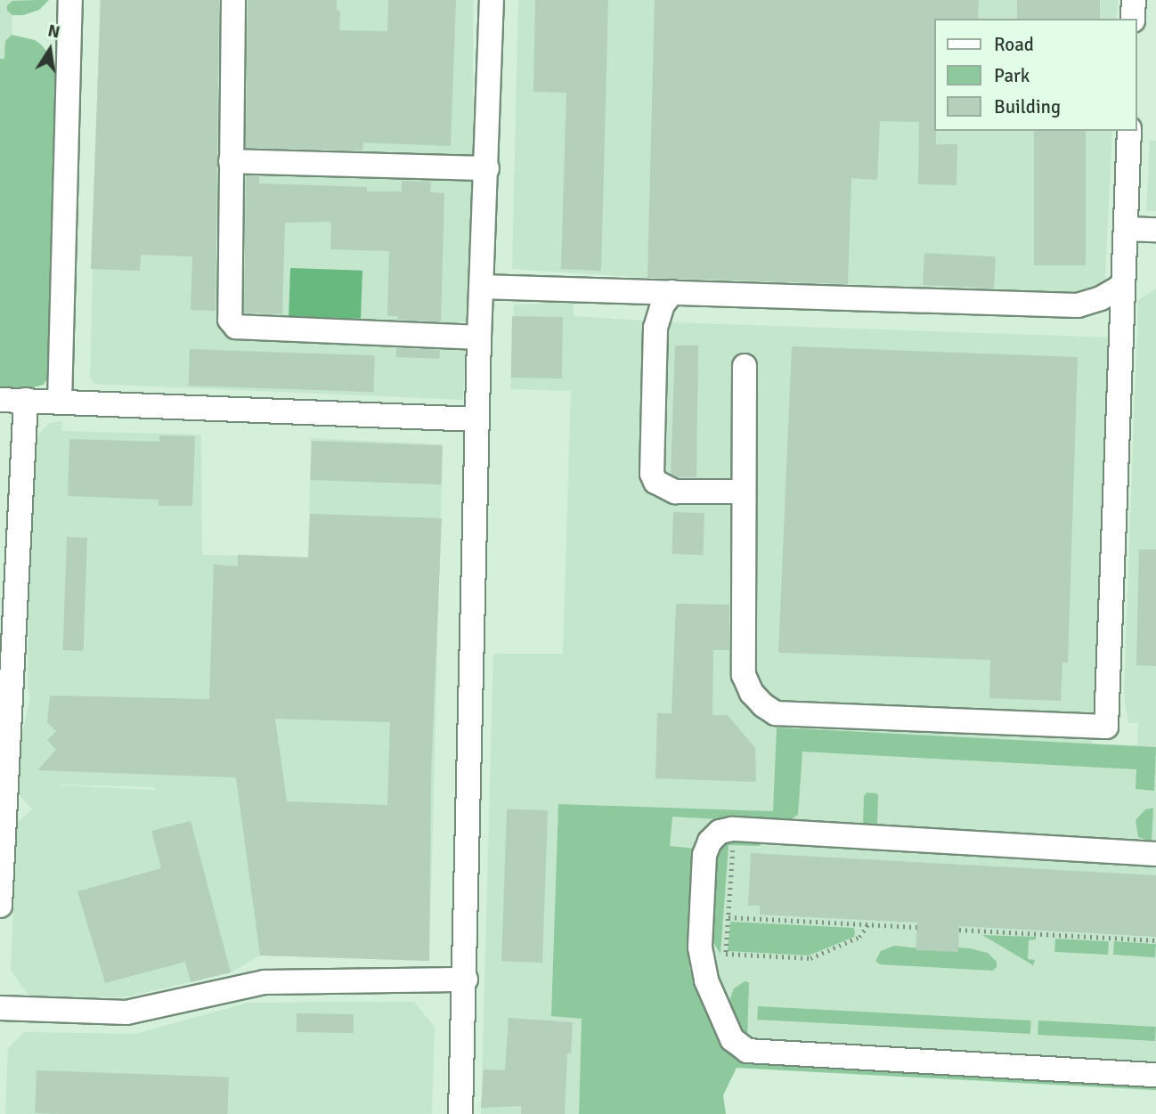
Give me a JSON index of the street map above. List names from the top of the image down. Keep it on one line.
{"legend":["Road","Park","Building"],"north":"top"}
